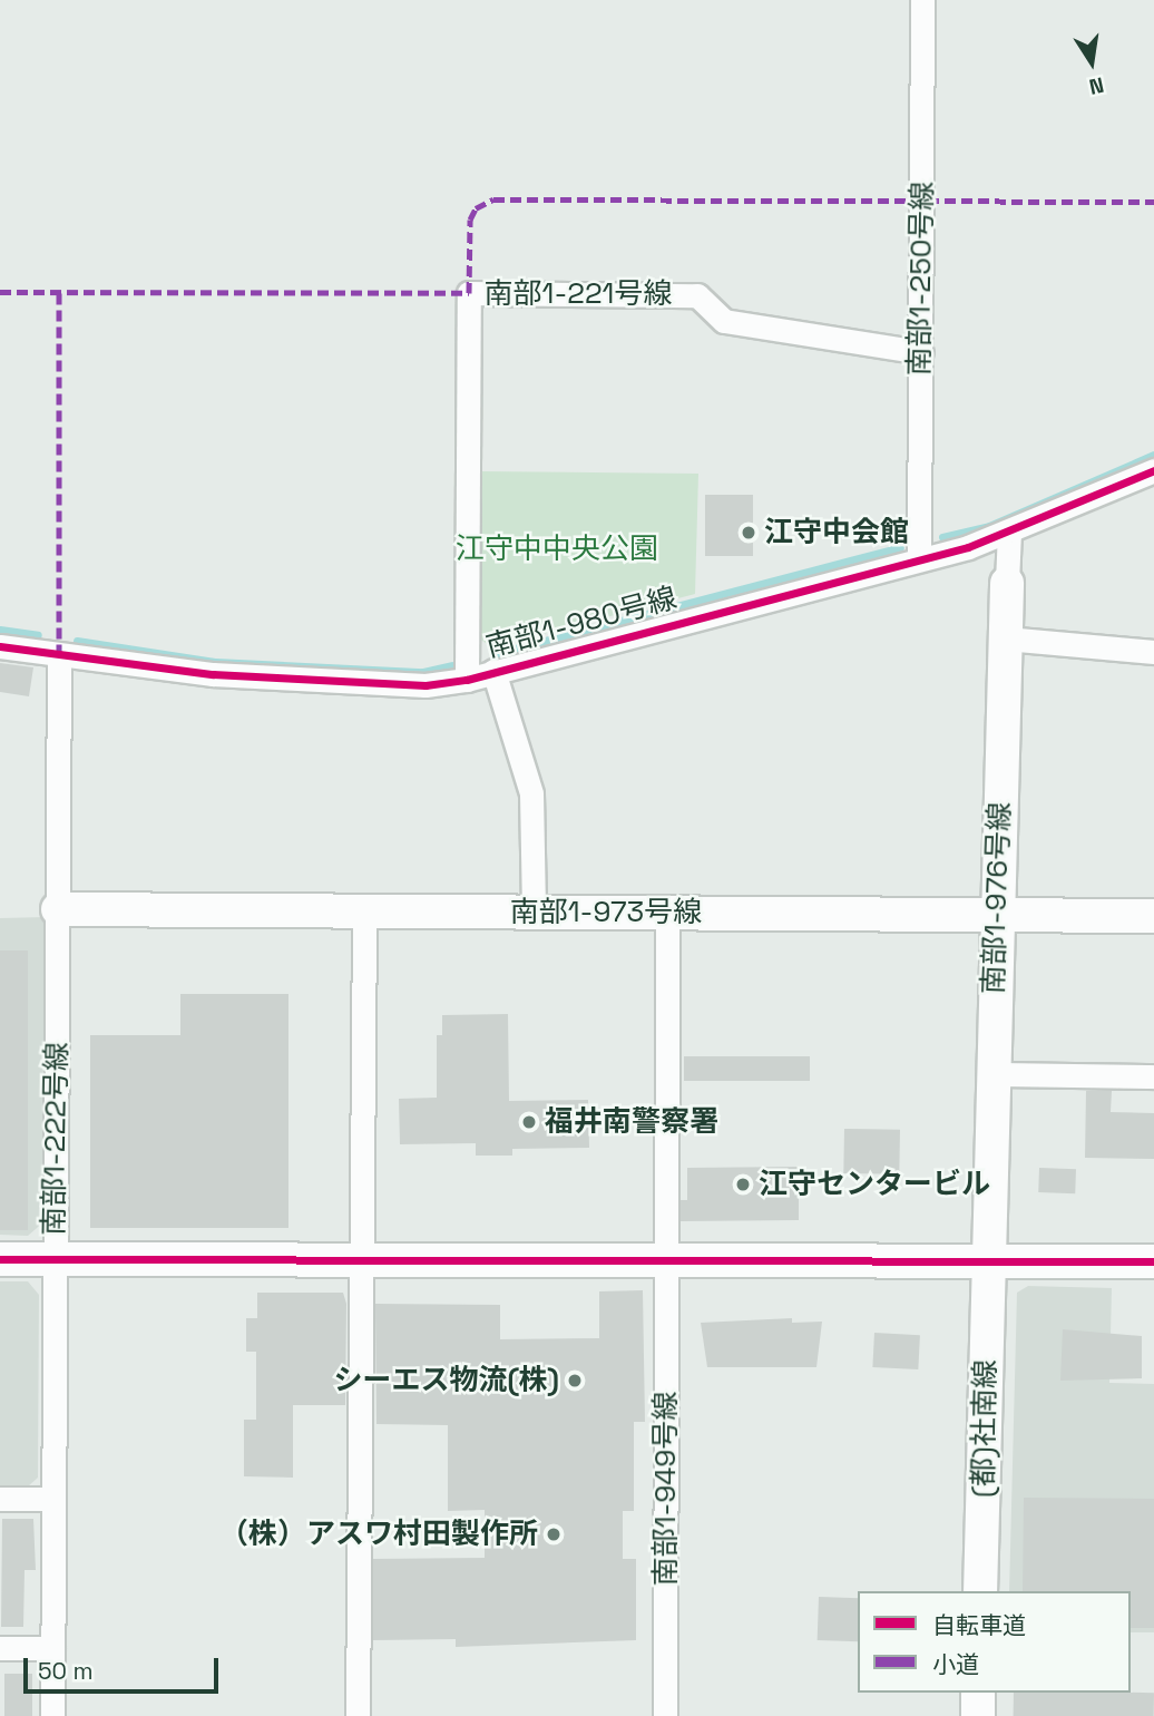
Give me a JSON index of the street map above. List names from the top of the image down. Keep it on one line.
{"streets":{"street":["南部1-250号線","南部1-221号線","南部1-980号線","南部1-976号線","南部1-973号線","南部1-222号線","(都)社南線","南部1-949号線"]},"crossings":[["南部1-250号線","南部1-221号線"],["南部1-250号線","南部1-980号線"],["南部1-221号線","南部1-980号線"],["南部1-980号線","南部1-976号線"],["南部1-980号線","南部1-222号線"],["南部1-976号線","南部1-973号線"],["南部1-976号線","(都)社南線"],["南部1-973号線","南部1-222号線"],["南部1-973号線","南部1-949号線"]],"parks":["江守中中央公園"],"places":["江守中会館","福井南警察署","江守センタービル","シーエス物流(株)","（株）アスワ村田製作所"],"legend":["自転車道","小道"],"scale_bar":"50 m","north":"bottom"}
